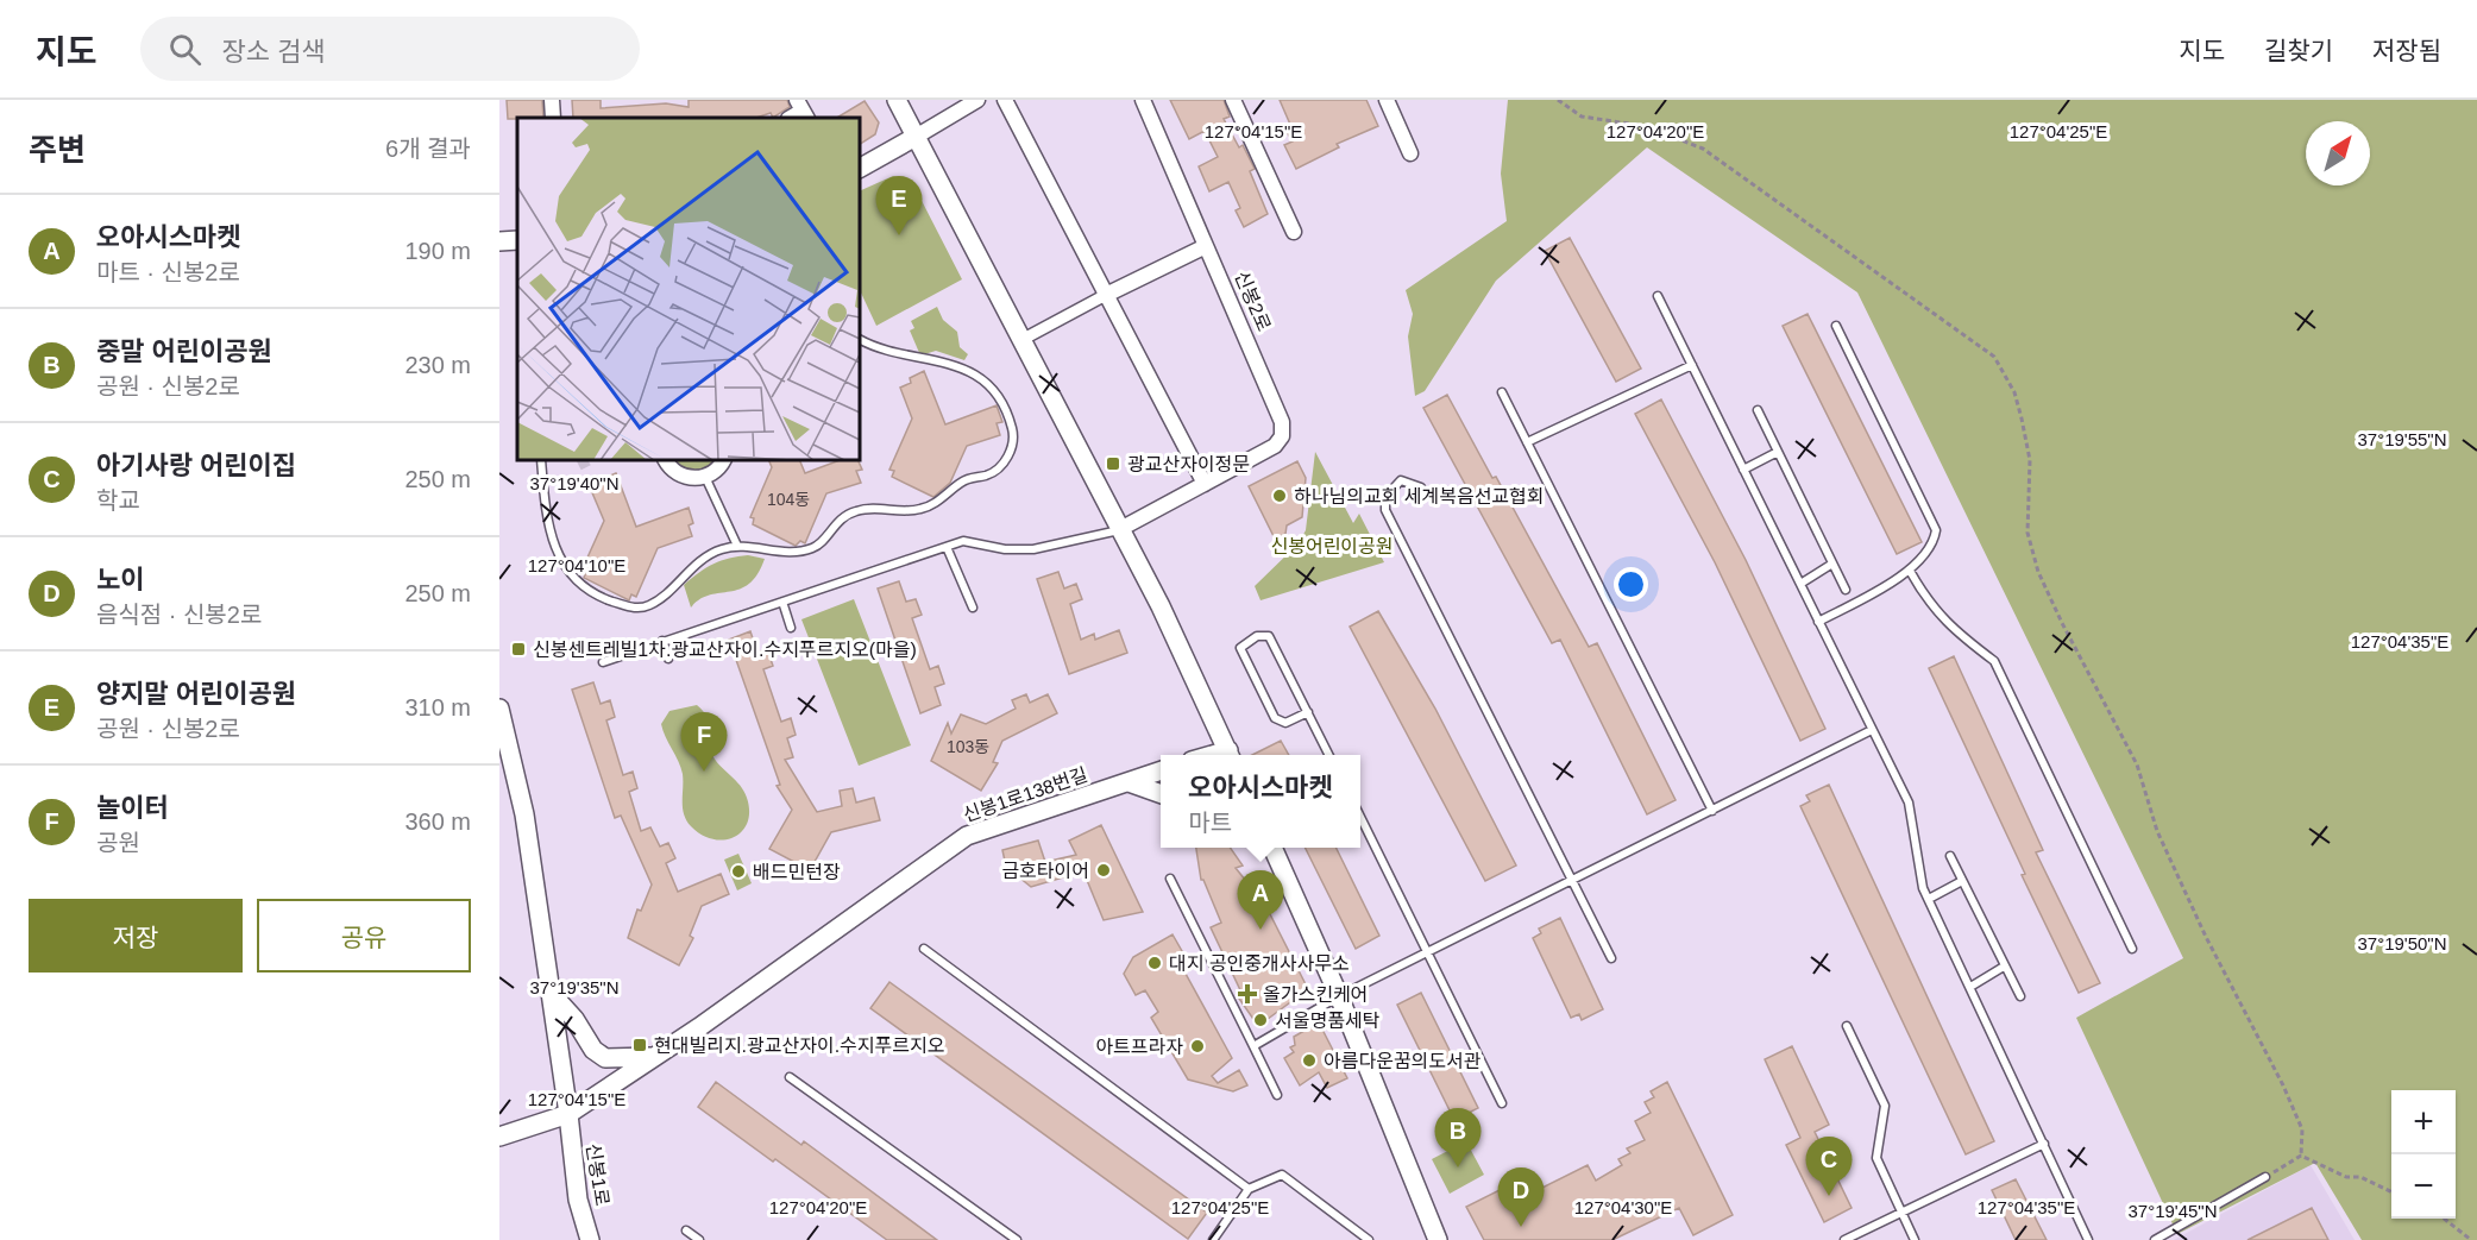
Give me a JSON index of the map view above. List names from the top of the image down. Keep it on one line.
{"streets":{"street":["신봉2로","신봉1로138번길","신봉1로"]},"crossings":[["신봉1로138번길","신봉1로"]],"parks":["신봉어린이공원"],"places":{"transit":["광교산자이정문","신봉센트레빌1차.광교산자이.수지푸르지오(마을)","현대빌리지.광교산자이.수지푸르지오"],"other":["하나님의교회 세계복음선교협회","금호타이어","배드민턴장","대지 공인중개사사무소","서울명품세탁","아트프라자","아름다운꿈의도서관"],"health":["올가스킨케어"]},"house_numbers":["104동","103동"],"north":"top right","page":{"header":"지도","search":"장소 검색","nav":["지도","길찾기","저장됨"],"heading":["주변","6개 결과"],"pins":["E","F","A","B","C","D"],"list":[{"mark":"A","name":"오아시스마켓","note":"마트 · 신봉2로","value":"190 m"},{"mark":"B","name":"중말 어린이공원","note":"공원 · 신봉2로","value":"230 m"},{"mark":"C","name":"아기사랑 어린이집","note":"학교","value":"250 m"},{"mark":"D","name":"노이","note":"음식점 · 신봉2로","value":"250 m"},{"mark":"E","name":"양지말 어린이공원","note":"공원 · 신봉2로","value":"310 m"},{"mark":"F","name":"놀이터","note":"공원","value":"360 m"}],"popup":["오아시스마켓","마트"],"buttons":["저장","공유"],"map_buttons":["+","−"]},"coordinates":["127°04'15\"E","127°04'20\"E","127°04'25\"E","37°19'55\"N","37°19'40\"N","127°04'10\"E","127°04'35\"E","37°19'50\"N","37°19'35\"N","127°04'30\"E","37°19'45\"N"]}
